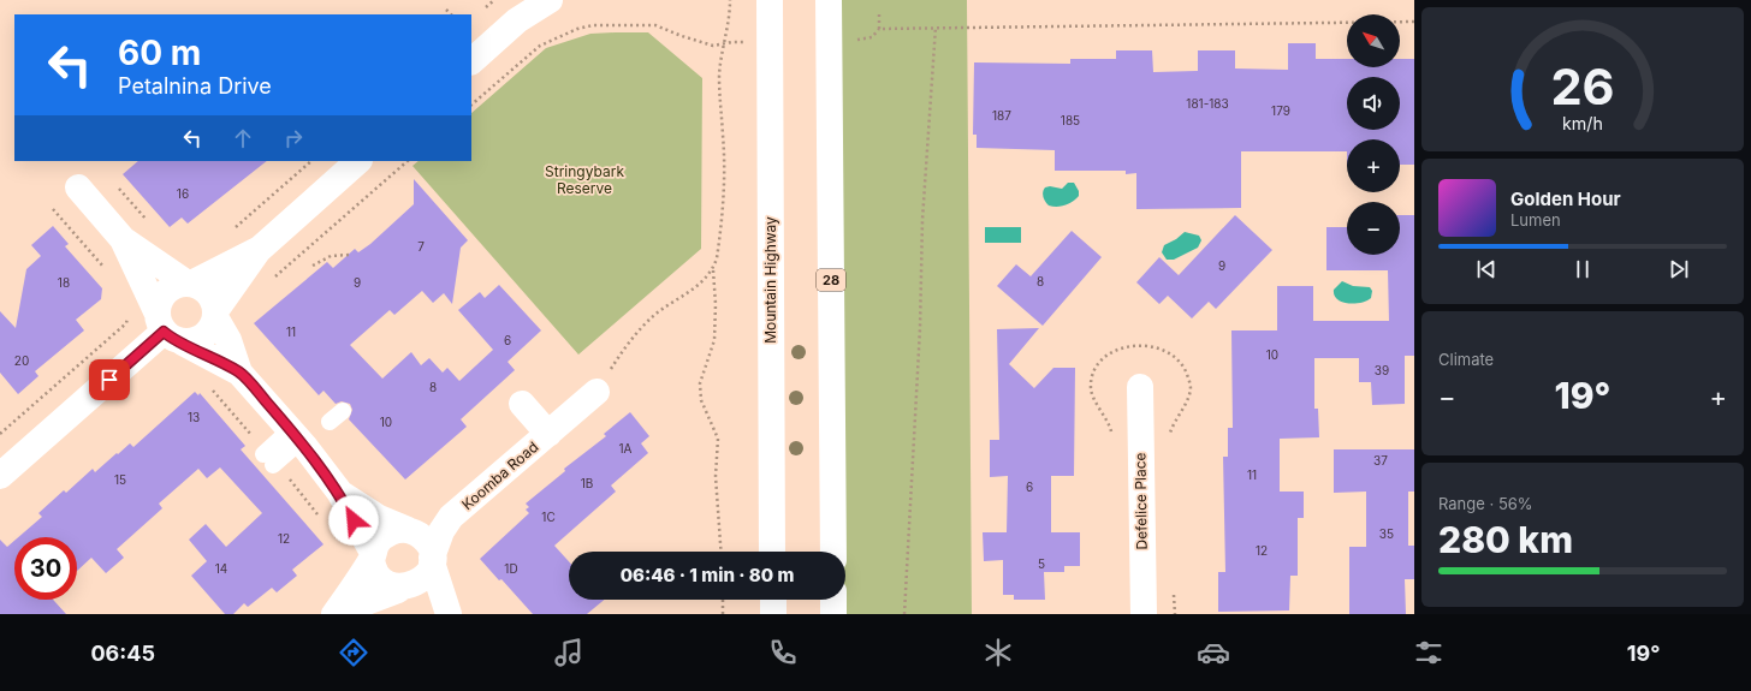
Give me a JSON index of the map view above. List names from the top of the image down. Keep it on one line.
{"streets":{"street":["Mountain Highway","28","Koomba Road","Defelice Place"]},"parks":["Stringybark Reserve"],"house_numbers":["181-183","179","187","185","16","7","9","8","18","9","11","6","10","20","39","8","13","10","1A","37","11","15","1B","6","1C","35","12","12","5","14","1D"],"north":"top left","page":{"map_buttons":["+","−"],"turn":["60 m","Petalnina Drive"],"song":["Golden Hour","Lumen"],"tile":["Climate",["Range · 56%","280 km"]],"heat":["−","19°","+"],"limit":"30","trip":"06:46 · 1 min · 80 m","tabs":["06:45","19°"],"gauge":["26","km/h"]}}
